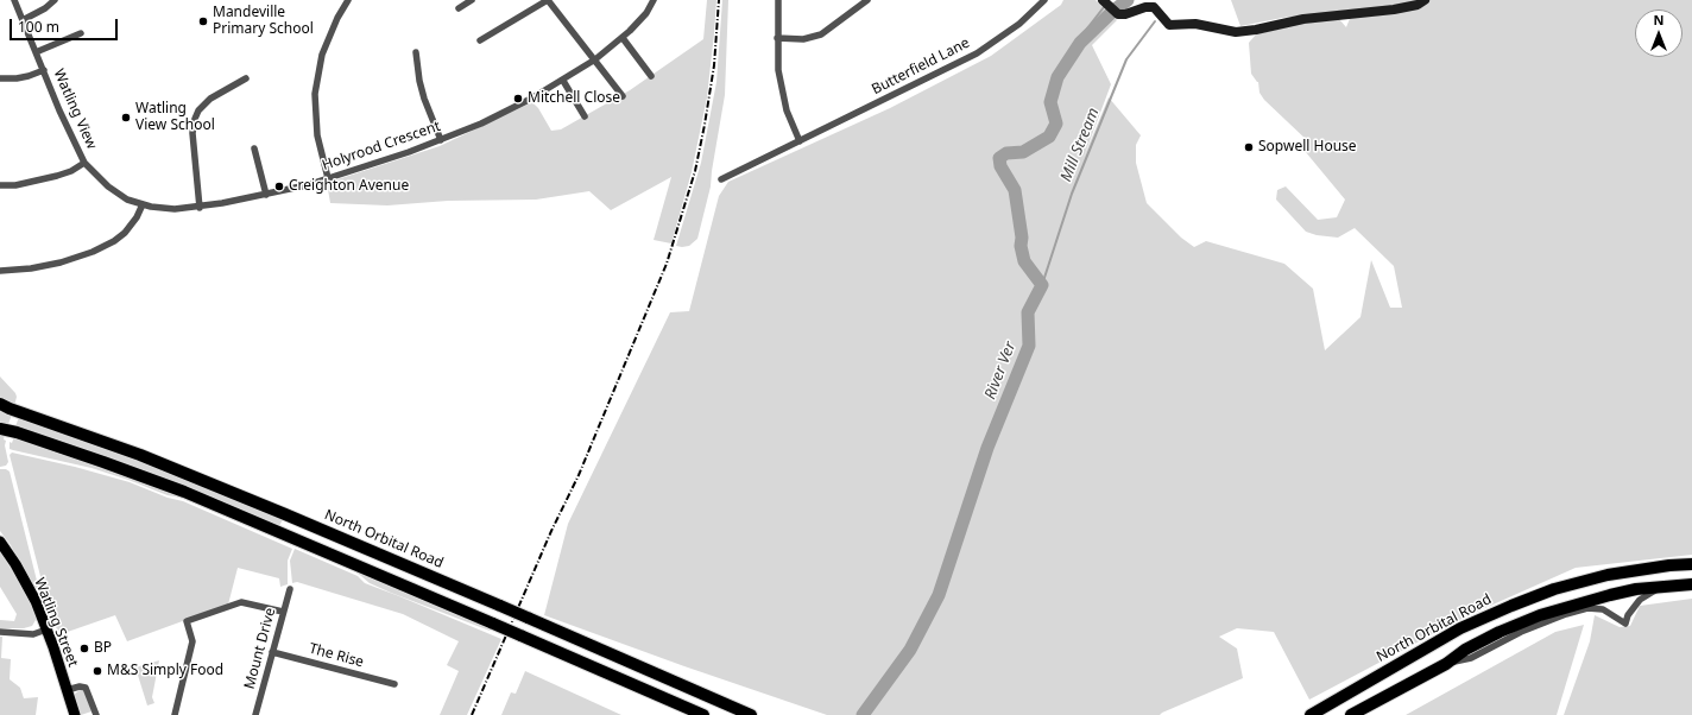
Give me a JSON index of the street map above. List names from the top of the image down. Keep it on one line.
{"streets":{"highway":["North Orbital Road"],"main road":["Watling Street"],"street":["Butterfield Lane","Watling View","Holyrood Crescent","Mount Drive","The Rise"]},"crossings":[["Watling View","Holyrood Crescent"],["Mount Drive","The Rise"]],"water":["Mill Stream","River Ver"],"places":["Mandeville Primary School","Mitchell Close","Watling View School","Sopwell House","Creighton Avenue","BP","M&S Simply Food"],"scale_bar":"100 m","north":"top"}
